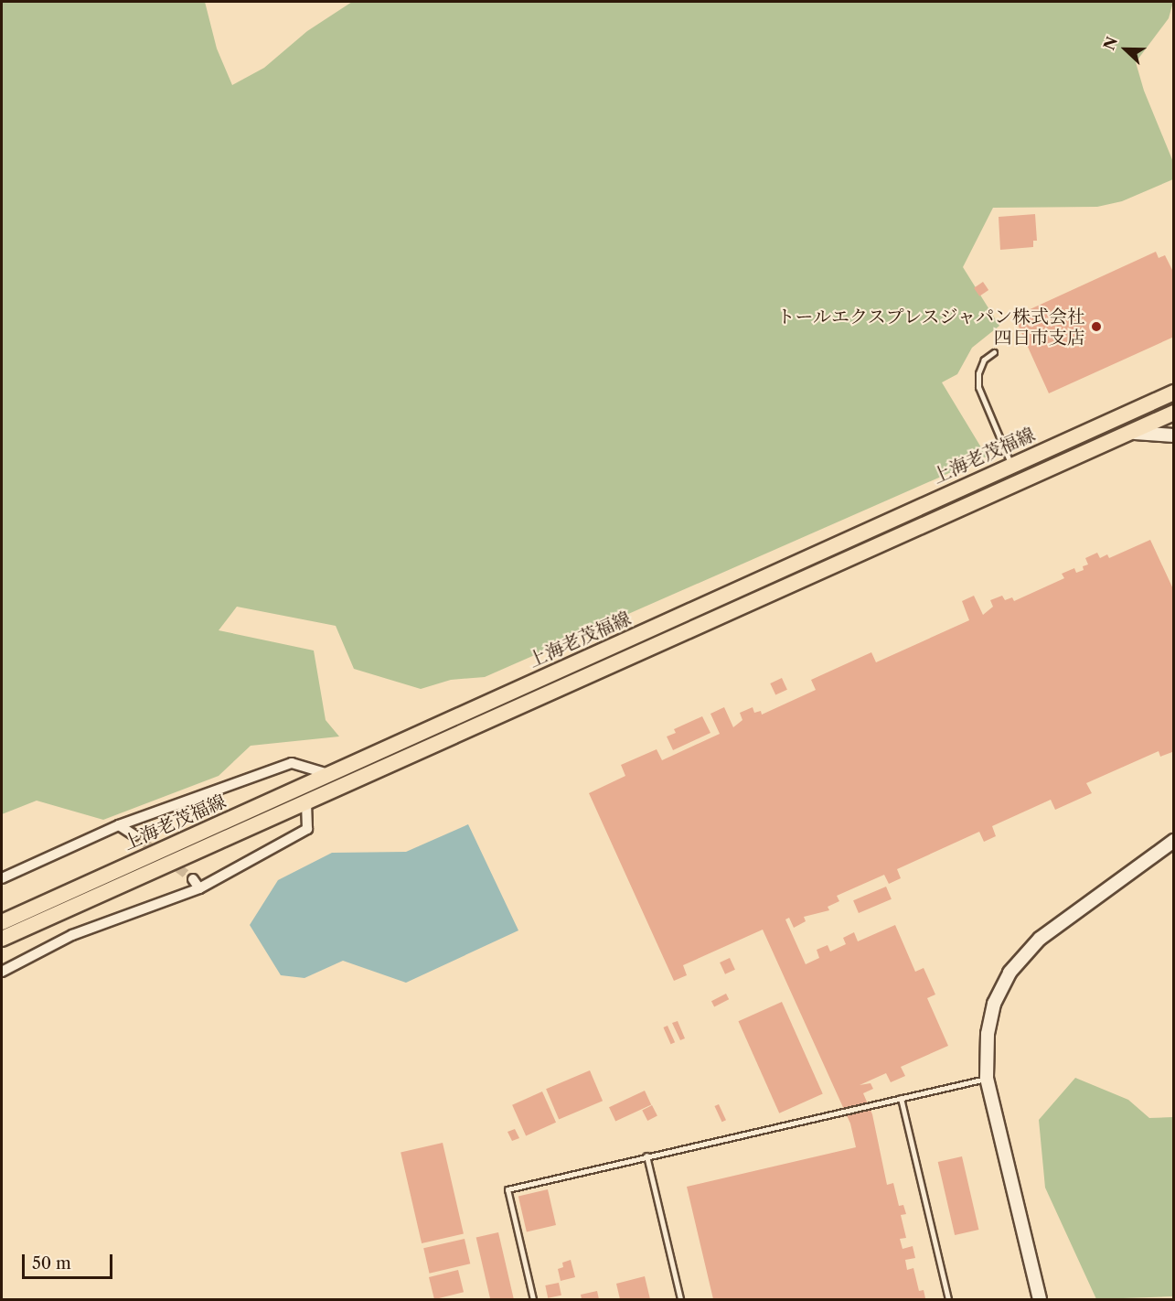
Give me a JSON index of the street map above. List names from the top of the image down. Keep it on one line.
{"streets":{"main road":["上海老茂福線"]},"places":["トールエクスプレスジャパン株式会社 四日市支店"],"scale_bar":"50 m","north":"left"}
